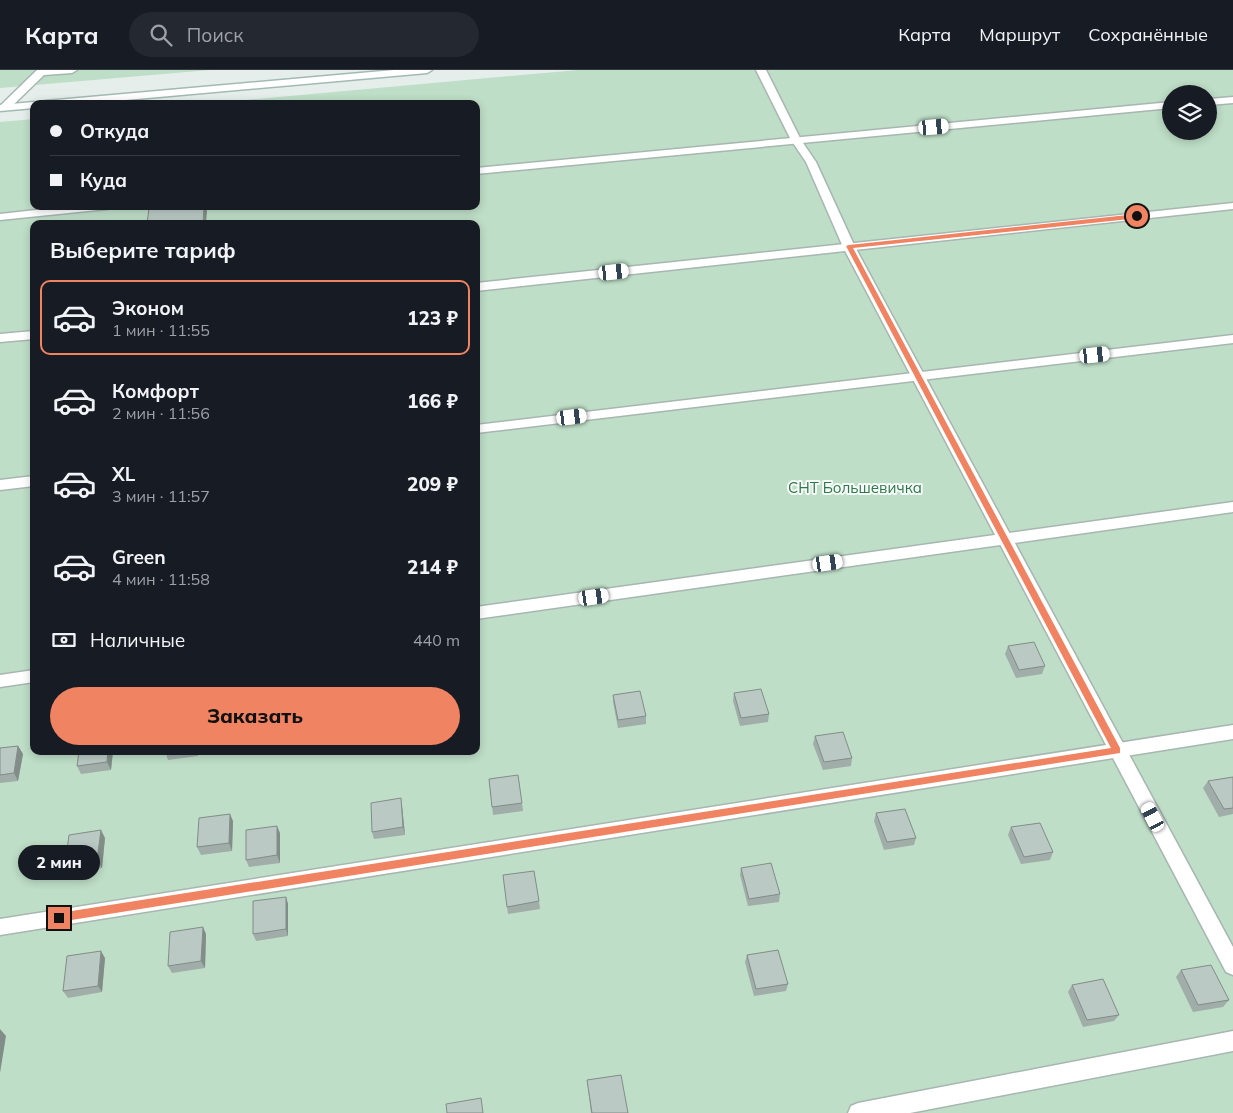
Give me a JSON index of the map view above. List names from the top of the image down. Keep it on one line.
{"parks":["СНТ Большевичка"],"page":{"header":"Карта","search":"Поиск","nav":["Карта","Маршрут","Сохранённые"],"banner":["Откуда","Куда"],"heading":"Выберите тариф","list":[{"name":"Эконом","note":"1 мин · 11:55","value":"123 ₽"},{"name":"Комфорт","note":"2 мин · 11:56","value":"166 ₽"},{"name":"XL","note":"3 мин · 11:57","value":"209 ₽"},{"name":"Green","note":"4 мин · 11:58","value":"214 ₽"}],"pay":["Наличные","440 m"],"buttons":"Заказать","bubble":"2 мин"}}
